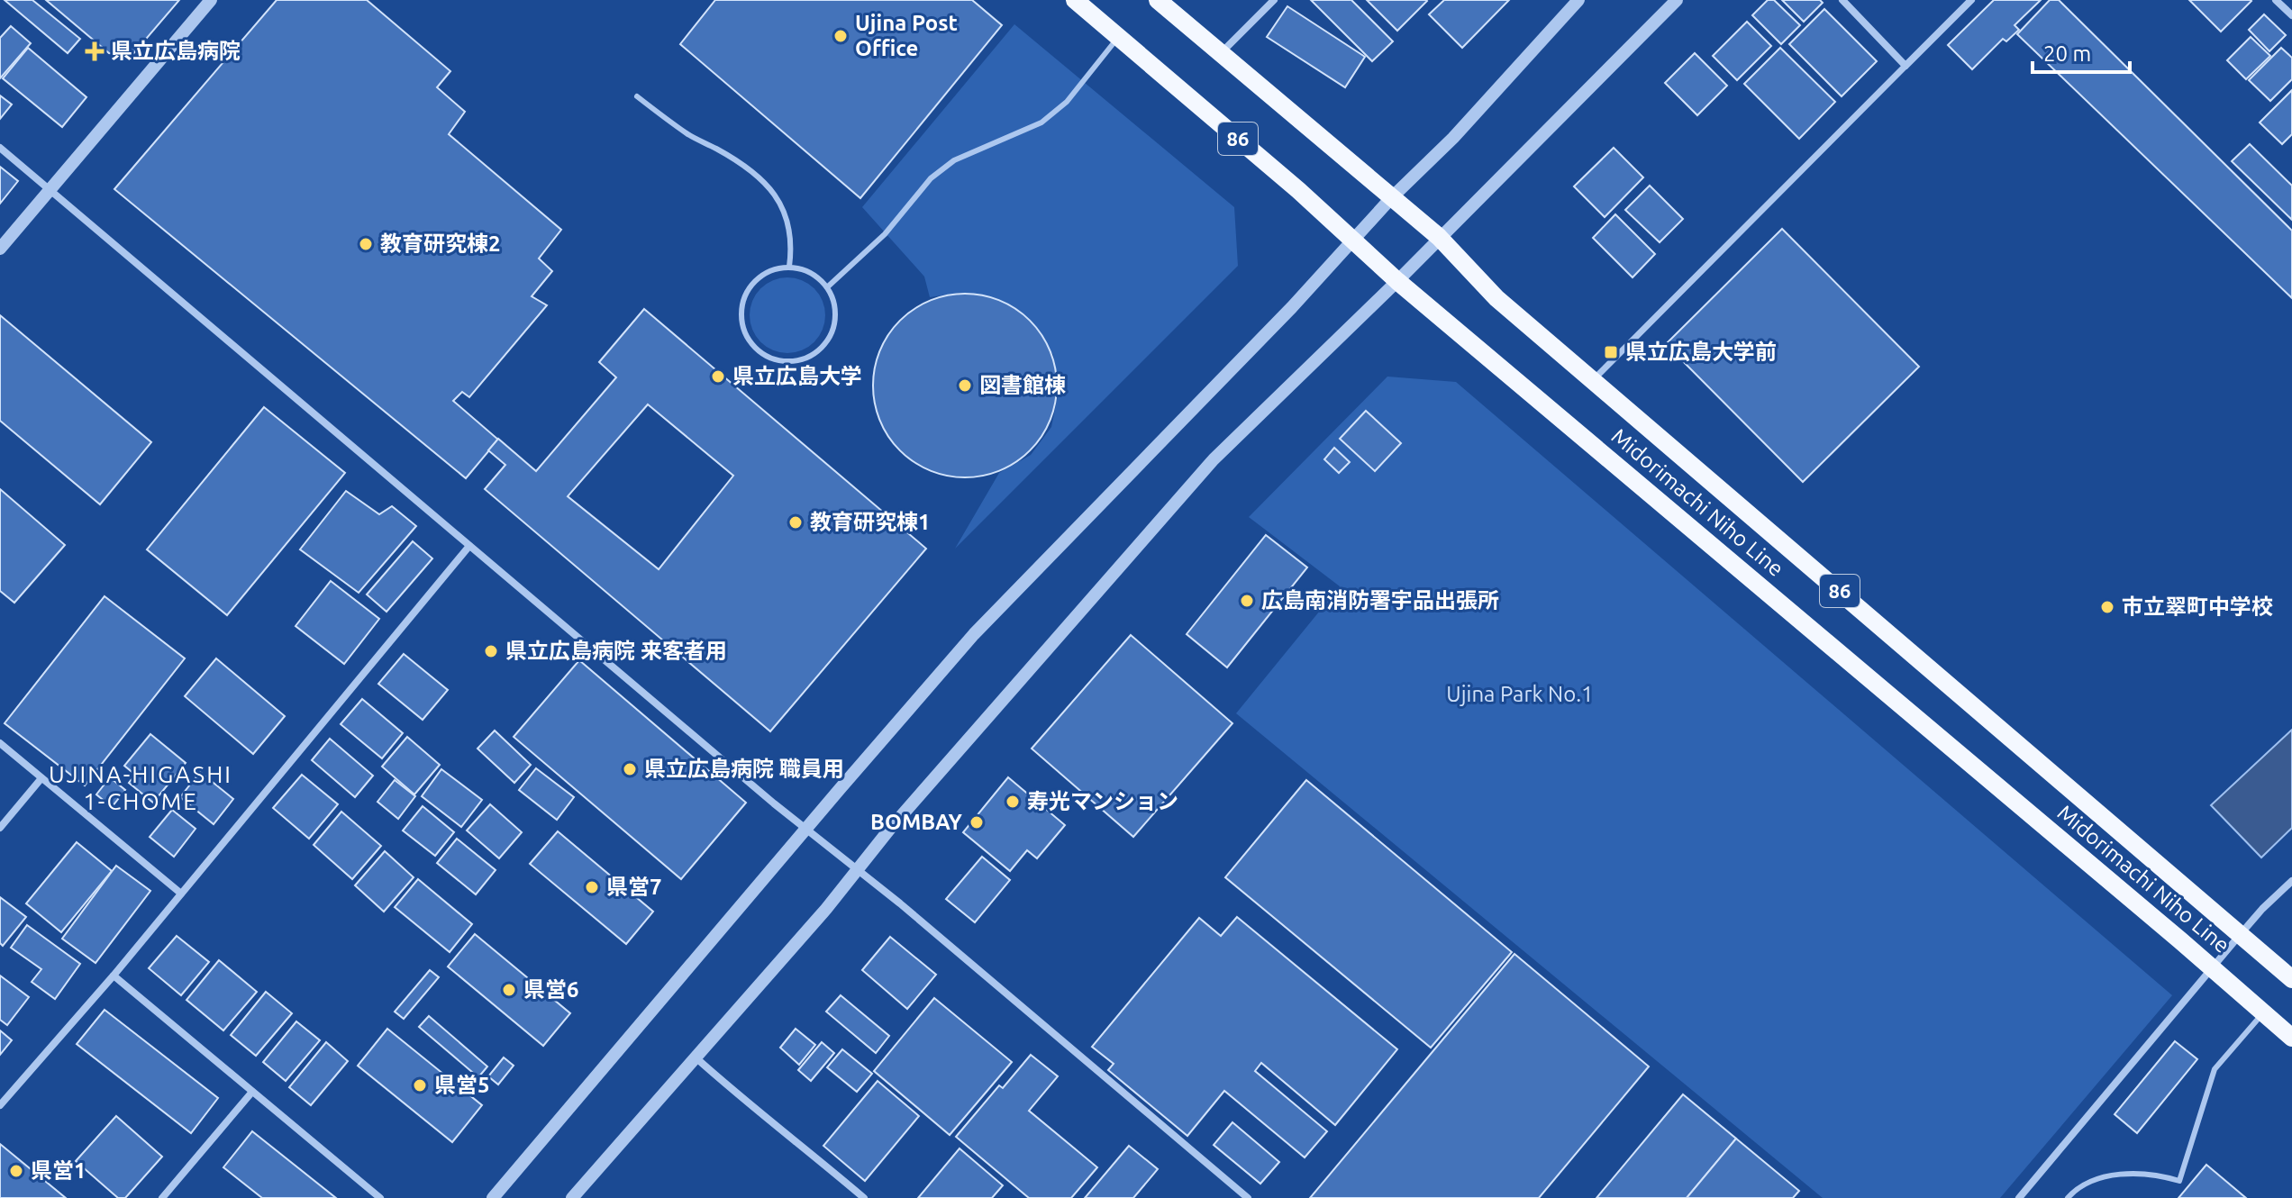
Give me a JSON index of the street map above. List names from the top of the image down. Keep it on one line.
{"streets":{"main road":["86","Midorimachi Niho Line"]},"districts":["UJINA-HIGASHI 1-CHOME"],"parks":["Ujina Park No.1"],"places":{"other":["Ujina Post Office","教育研究棟2","県立広島大学","図書館棟","教育研究棟1","広島南消防署宇品出張所","市立翠町中学校","県立広島病院 来客者用","県立広島病院 職員用","寿光マンション","BOMBAY","県営7","県営6","県営5","県営1"],"health":["県立広島病院"],"transit":["県立広島大学前"]},"scale_bar":"20 m"}
